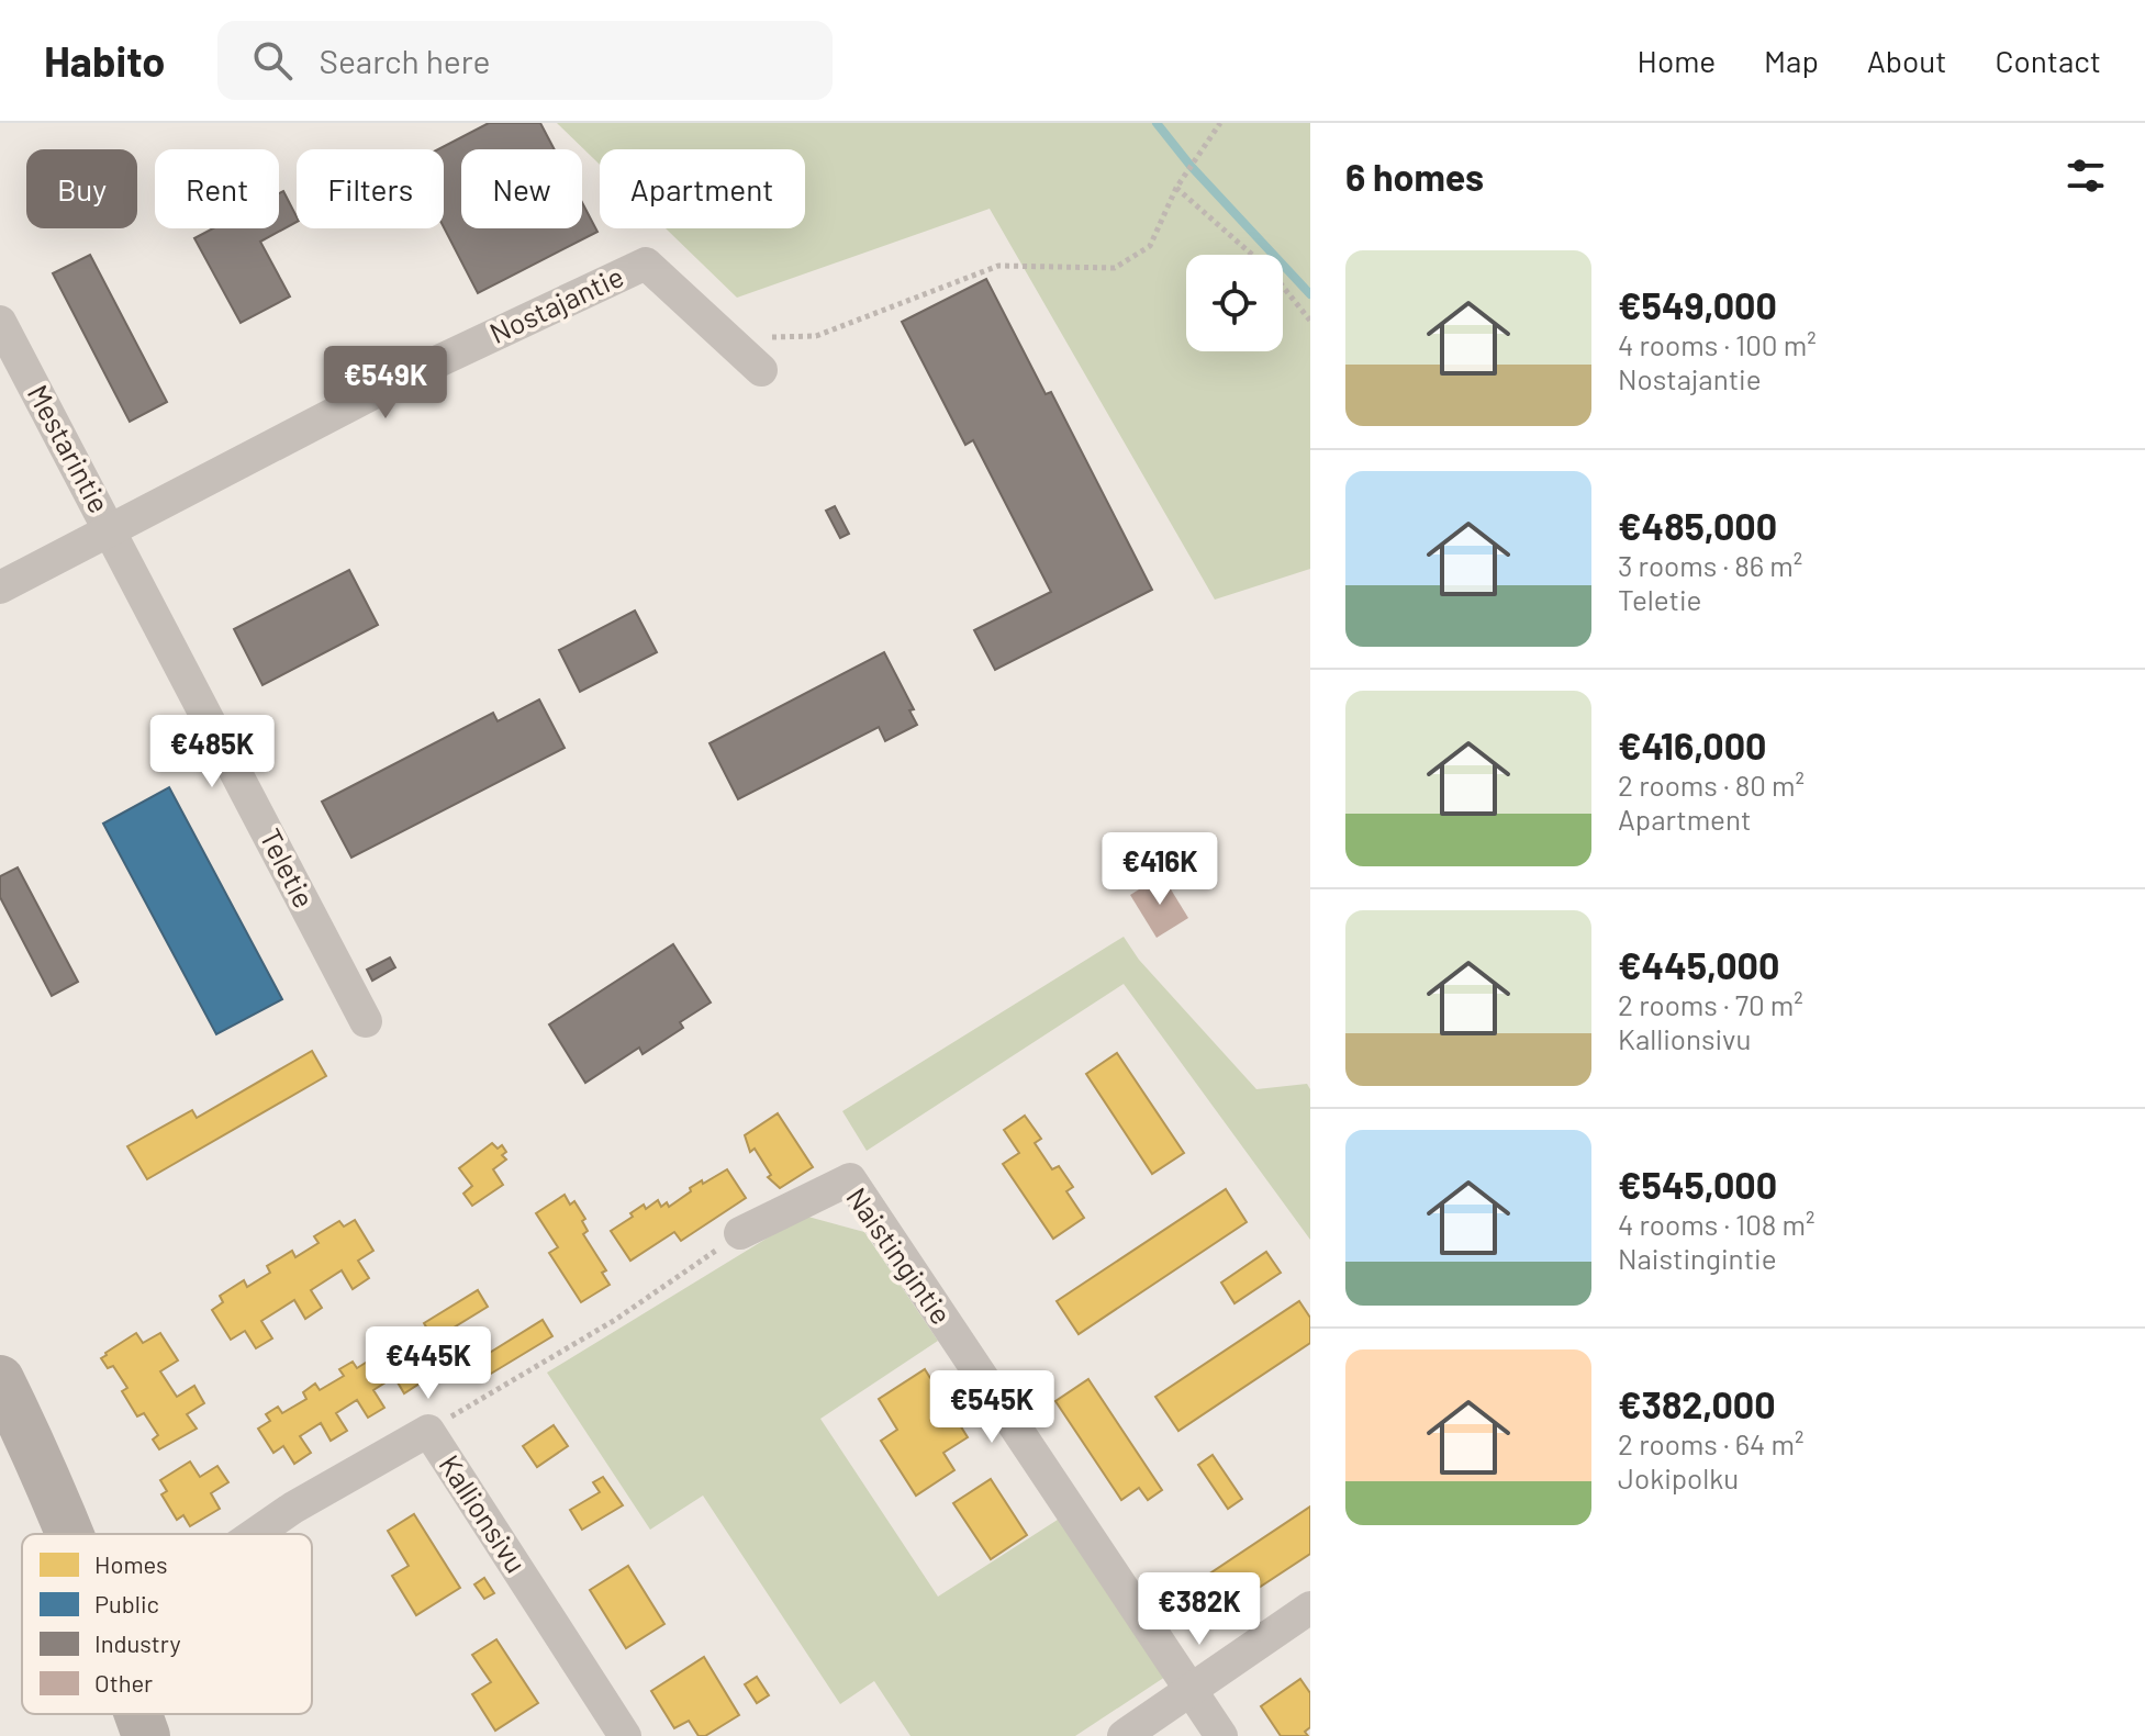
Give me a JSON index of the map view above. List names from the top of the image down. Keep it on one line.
{"streets":{"street":["Nostajantie","Mestarintie","Teletie","Naistingintie","Kallionsivu"]},"crossings":[["Nostajantie","Mestarintie"],["Nostajantie","Teletie"],["Mestarintie","Teletie"]],"legend":["Homes","Public","Industry","Other"],"page":{"header":"Habito","search":"Search here","nav":["Home","Map","About","Contact"],"heading":"6 homes","chip":["Buy","Rent","Filters","New","Apartment"],"list":[{"name":"€549,000","note":"4 rooms · 100 m² · Nostajantie"},{"name":"€485,000","note":"3 rooms · 86 m² · Teletie"},{"name":"€416,000","note":"2 rooms · 80 m² · Apartment"},{"name":"€445,000","note":"2 rooms · 70 m² · Kallionsivu"},{"name":"€545,000","note":"4 rooms · 108 m² · Naistingintie"},{"name":"€382,000","note":"2 rooms · 64 m² · Jokipolku"}],"price":["€549K","€485K","€416K","€445K","€545K","€382K"]}}
